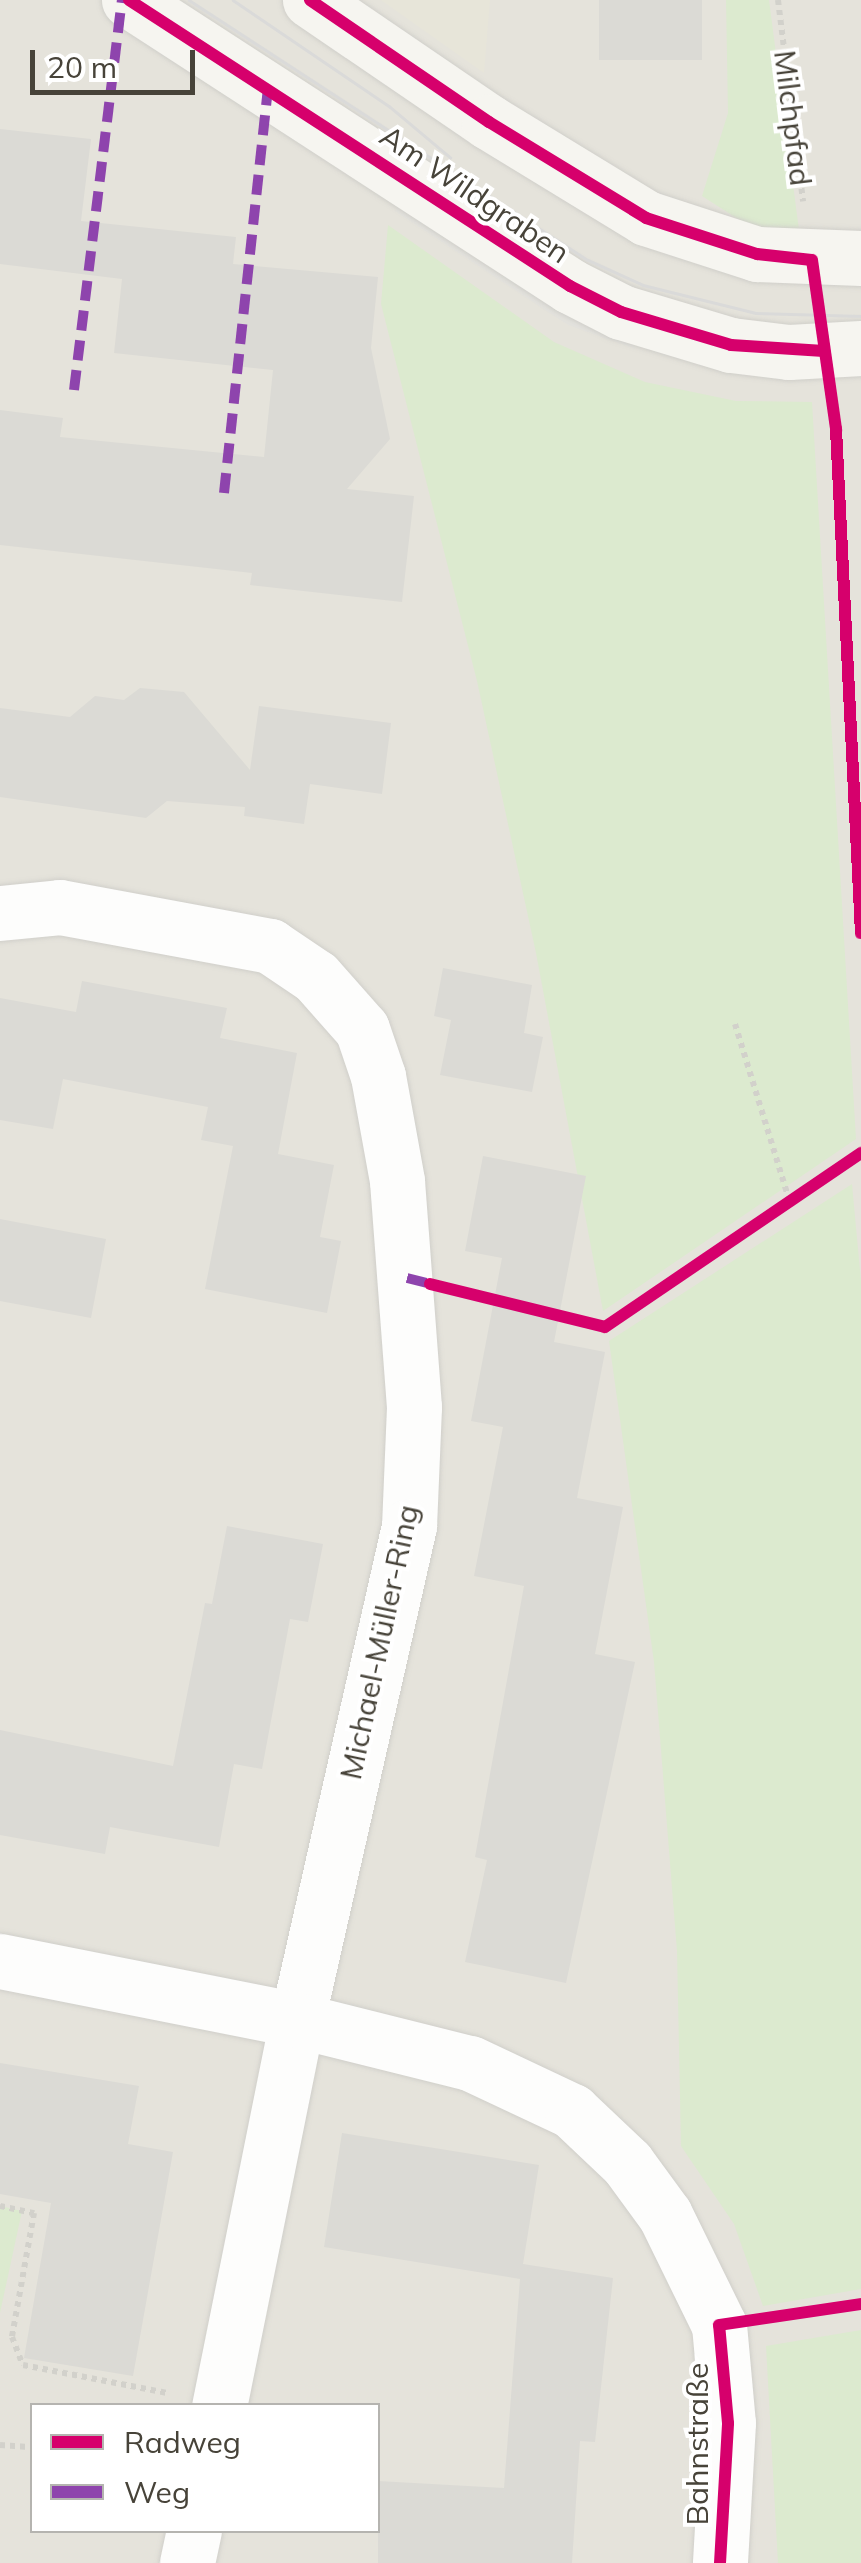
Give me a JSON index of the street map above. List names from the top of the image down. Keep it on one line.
{"streets":{"street":["Am Wildgraben","Michael-Müller-Ring","Bahnstraße"],"path":["Milchpfad"]},"crossings":[["Michael-Müller-Ring","Bahnstraße"]],"legend":["Radweg","Weg"],"scale_bar":"20 m"}
